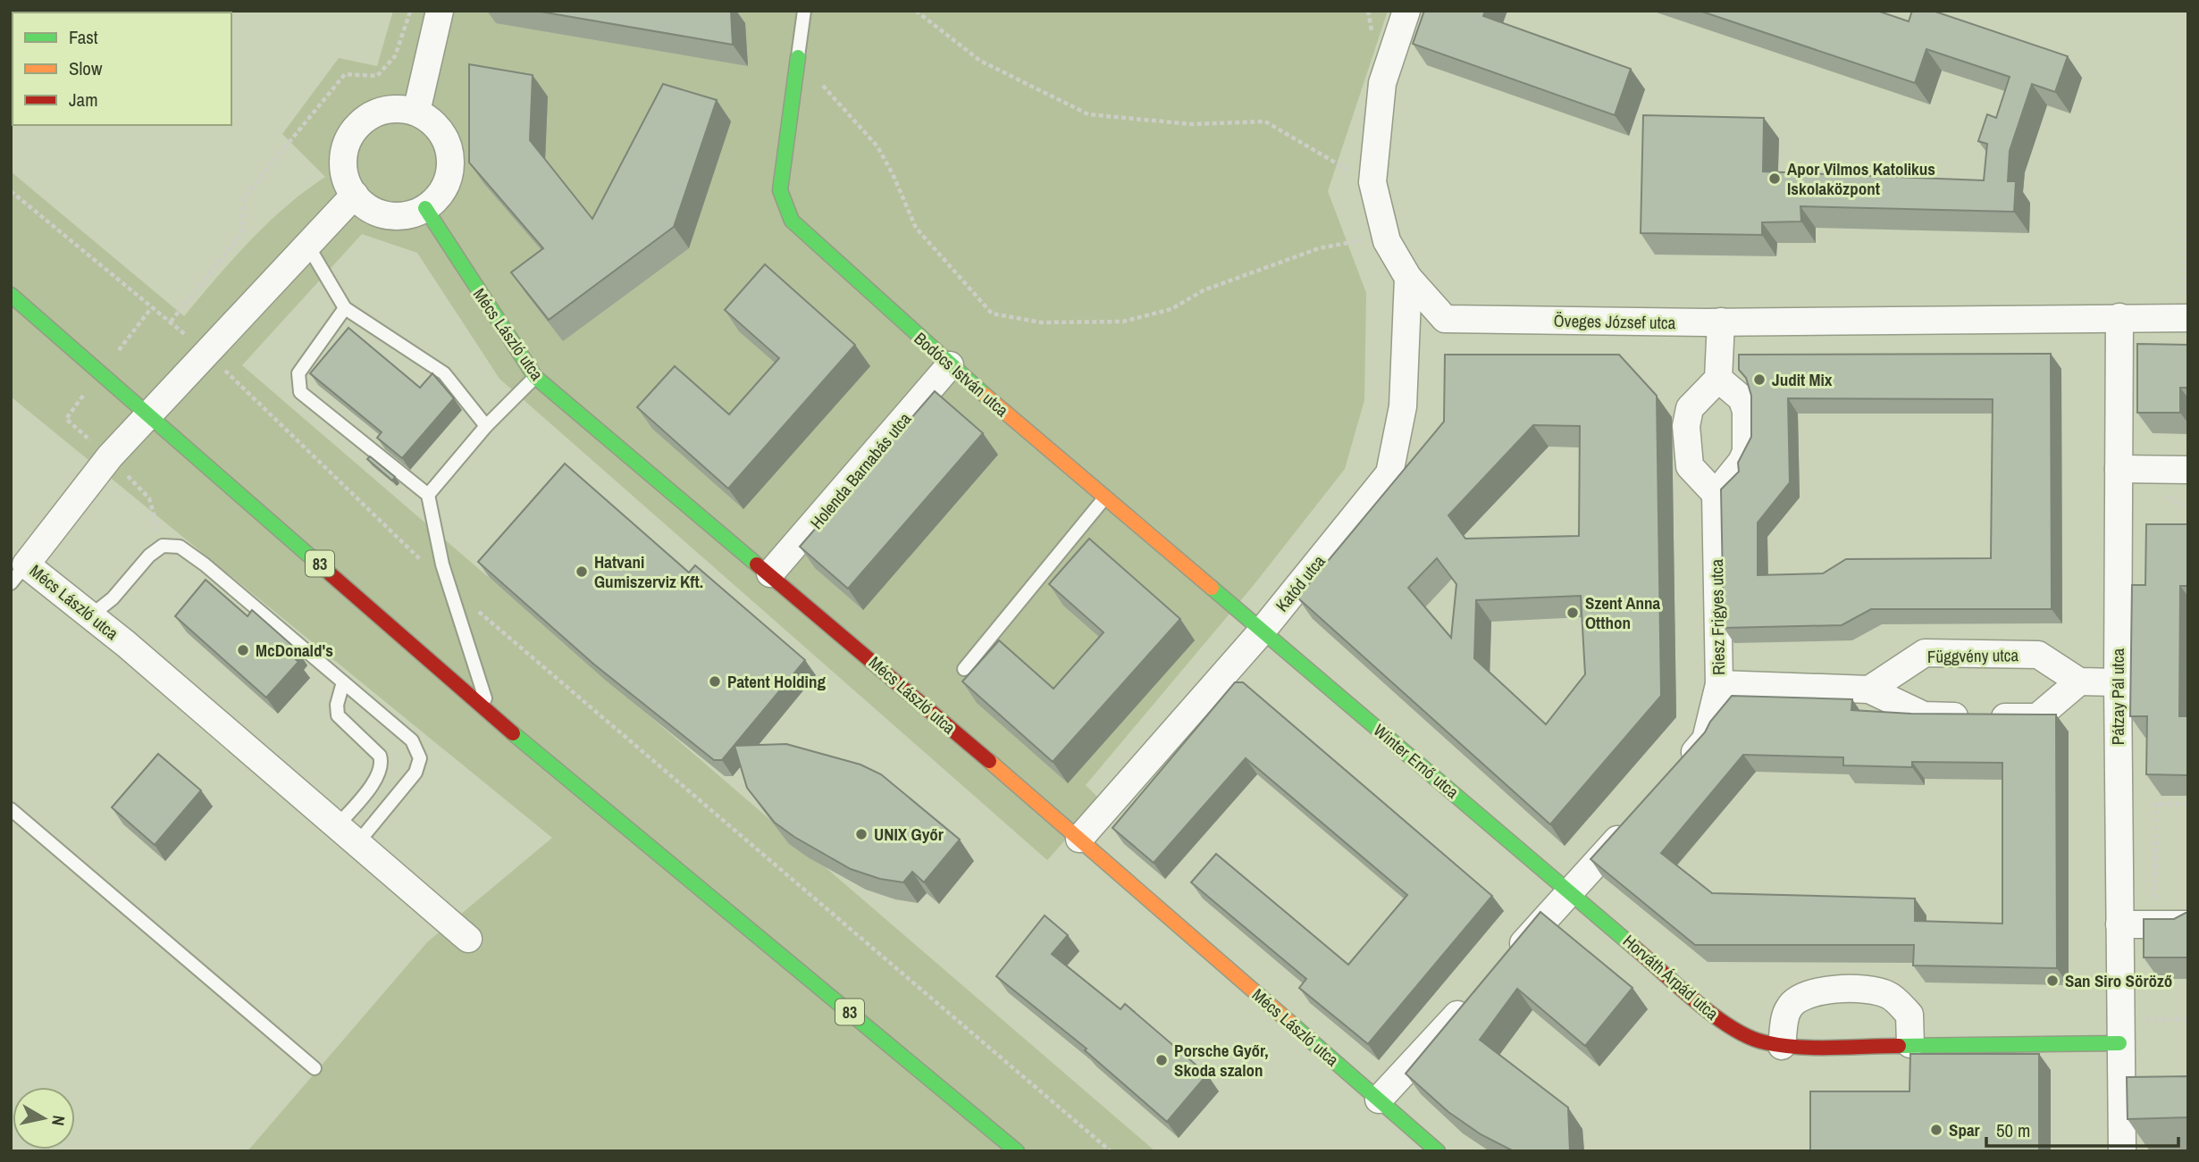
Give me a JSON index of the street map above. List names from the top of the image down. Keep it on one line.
{"streets":{"street":["Öveges József utca","Mécs László utca","Bodócs István utca","Holenda Barnabás utca","83","Katód utca","Riesz Frigyes utca","Függvény utca","Pátzay Pál utca","Winter Ernő utca","Horváth Árpád utca"]},"crossings":[["Öveges József utca","Katód utca"],["Öveges József utca","Pátzay Pál utca"],["Mécs László utca","Holenda Barnabás utca"],["Mécs László utca","83"],["Mécs László utca","Katód utca"],["Bodócs István utca","Holenda Barnabás utca"],["Bodócs István utca","Katód utca"],["Bodócs István utca","Winter Ernő utca"],["Katód utca","Winter Ernő utca"],["Pátzay Pál utca","Horváth Árpád utca"],["Winter Ernő utca","Horváth Árpád utca"]],"places":["Apor Vilmos Katolikus Iskolaközpont","Judit Mix","Hatvani Gumiszerviz Kft.","Szent Anna Otthon","McDonald's","Patent Holding","UNIX Győr","San Siro Söröző","Porsche Győr, Skoda szalon","Spar"],"legend":["Fast","Slow","Jam"],"scale_bar":"50 m","north":"right"}
